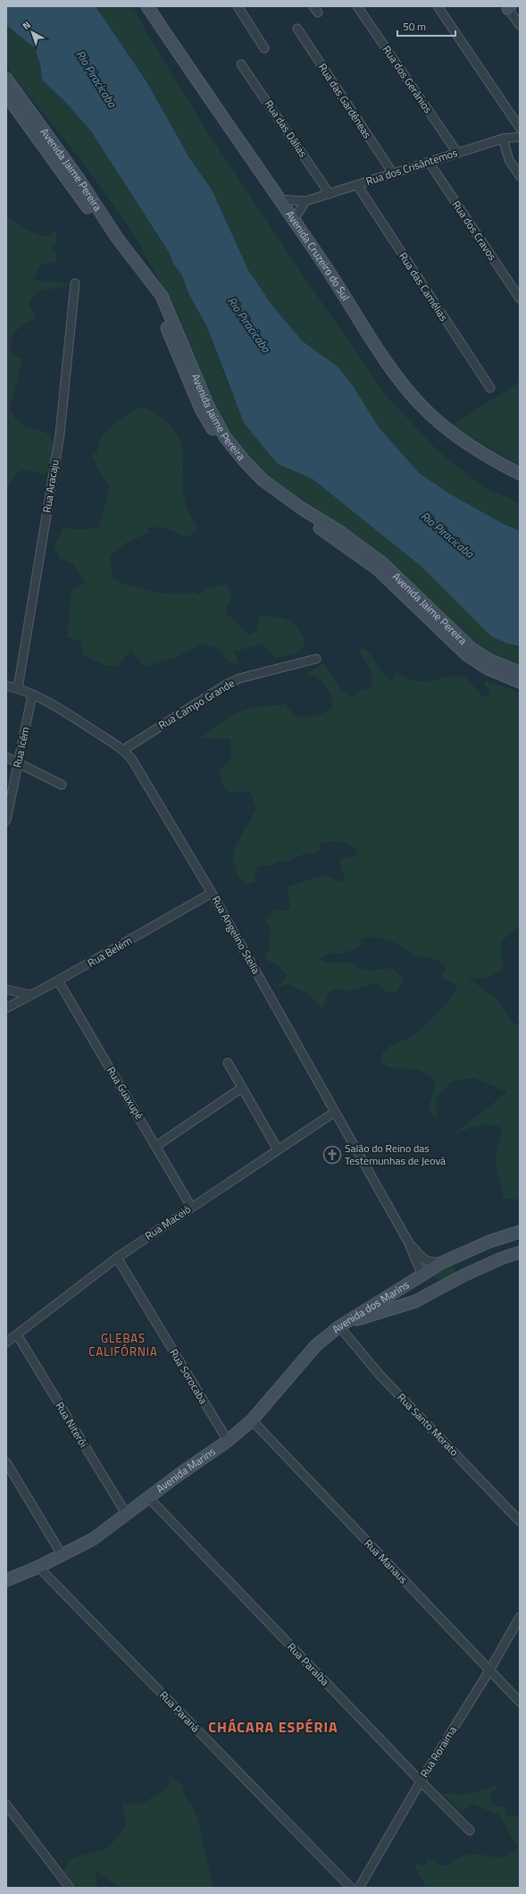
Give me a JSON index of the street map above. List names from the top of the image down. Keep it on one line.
{"streets":{"main road":["Avenida Jaime Pereira","Avenida Cruzeiro do Sul","Avenida dos Marins","Avenida Marins"],"street":["Rua dos Gerânios","Rua das Gardêneas","Rua das Dálias","Rua dos Crisântemos","Rua dos Cravos","Rua das Camélias","Rua Aracaju","Rua Campo Grande","Rua Icém","Rua Angelino Stella","Rua Belém","Rua Guaxupé","Rua Maceió","Rua Sorocaba","Rua Niterói","Rua Santo Morato","Rua Manaus","Rua Paraíba","Rua Paraná","Rua Roraima"]},"crossings":[["Rua dos Gerânios","Rua dos Crisântemos"],["Rua das Gardêneas","Rua dos Crisântemos"],["Rua das Dálias","Rua dos Crisântemos"],["Rua dos Crisântemos","Rua dos Cravos"],["Rua dos Crisântemos","Avenida Cruzeiro do Sul"],["Rua dos Crisântemos","Rua das Camélias"],["Rua Aracaju","Rua Angelino Stella"],["Rua Campo Grande","Rua Angelino Stella"],["Rua Icém","Rua Angelino Stella"],["Rua Angelino Stella","Rua Belém"],["Rua Angelino Stella","Rua Maceió"],["Rua Belém","Rua Guaxupé"],["Rua Guaxupé","Rua Maceió"],["Rua Maceió","Rua Sorocaba"],["Rua Maceió","Rua Niterói"],["Avenida dos Marins","Rua Santo Morato"],["Avenida dos Marins","Avenida Marins"],["Rua Sorocaba","Avenida Marins"],["Rua Niterói","Avenida Marins"],["Rua Santo Morato","Avenida Marins"],["Avenida Marins","Rua Manaus"],["Avenida Marins","Rua Paraíba"],["Avenida Marins","Rua Paraná"],["Rua Manaus","Rua Roraima"],["Rua Paraíba","Rua Roraima"]],"districts":["GLEBAS CALIFÓRNIA","CHÁCARA ESPÉRIA"],"water":["Rio Piracicaba"],"places":{"church":["Salão do Reino das Testemunhas de Jeová"]},"scale_bar":"50 m","north":"top left"}
